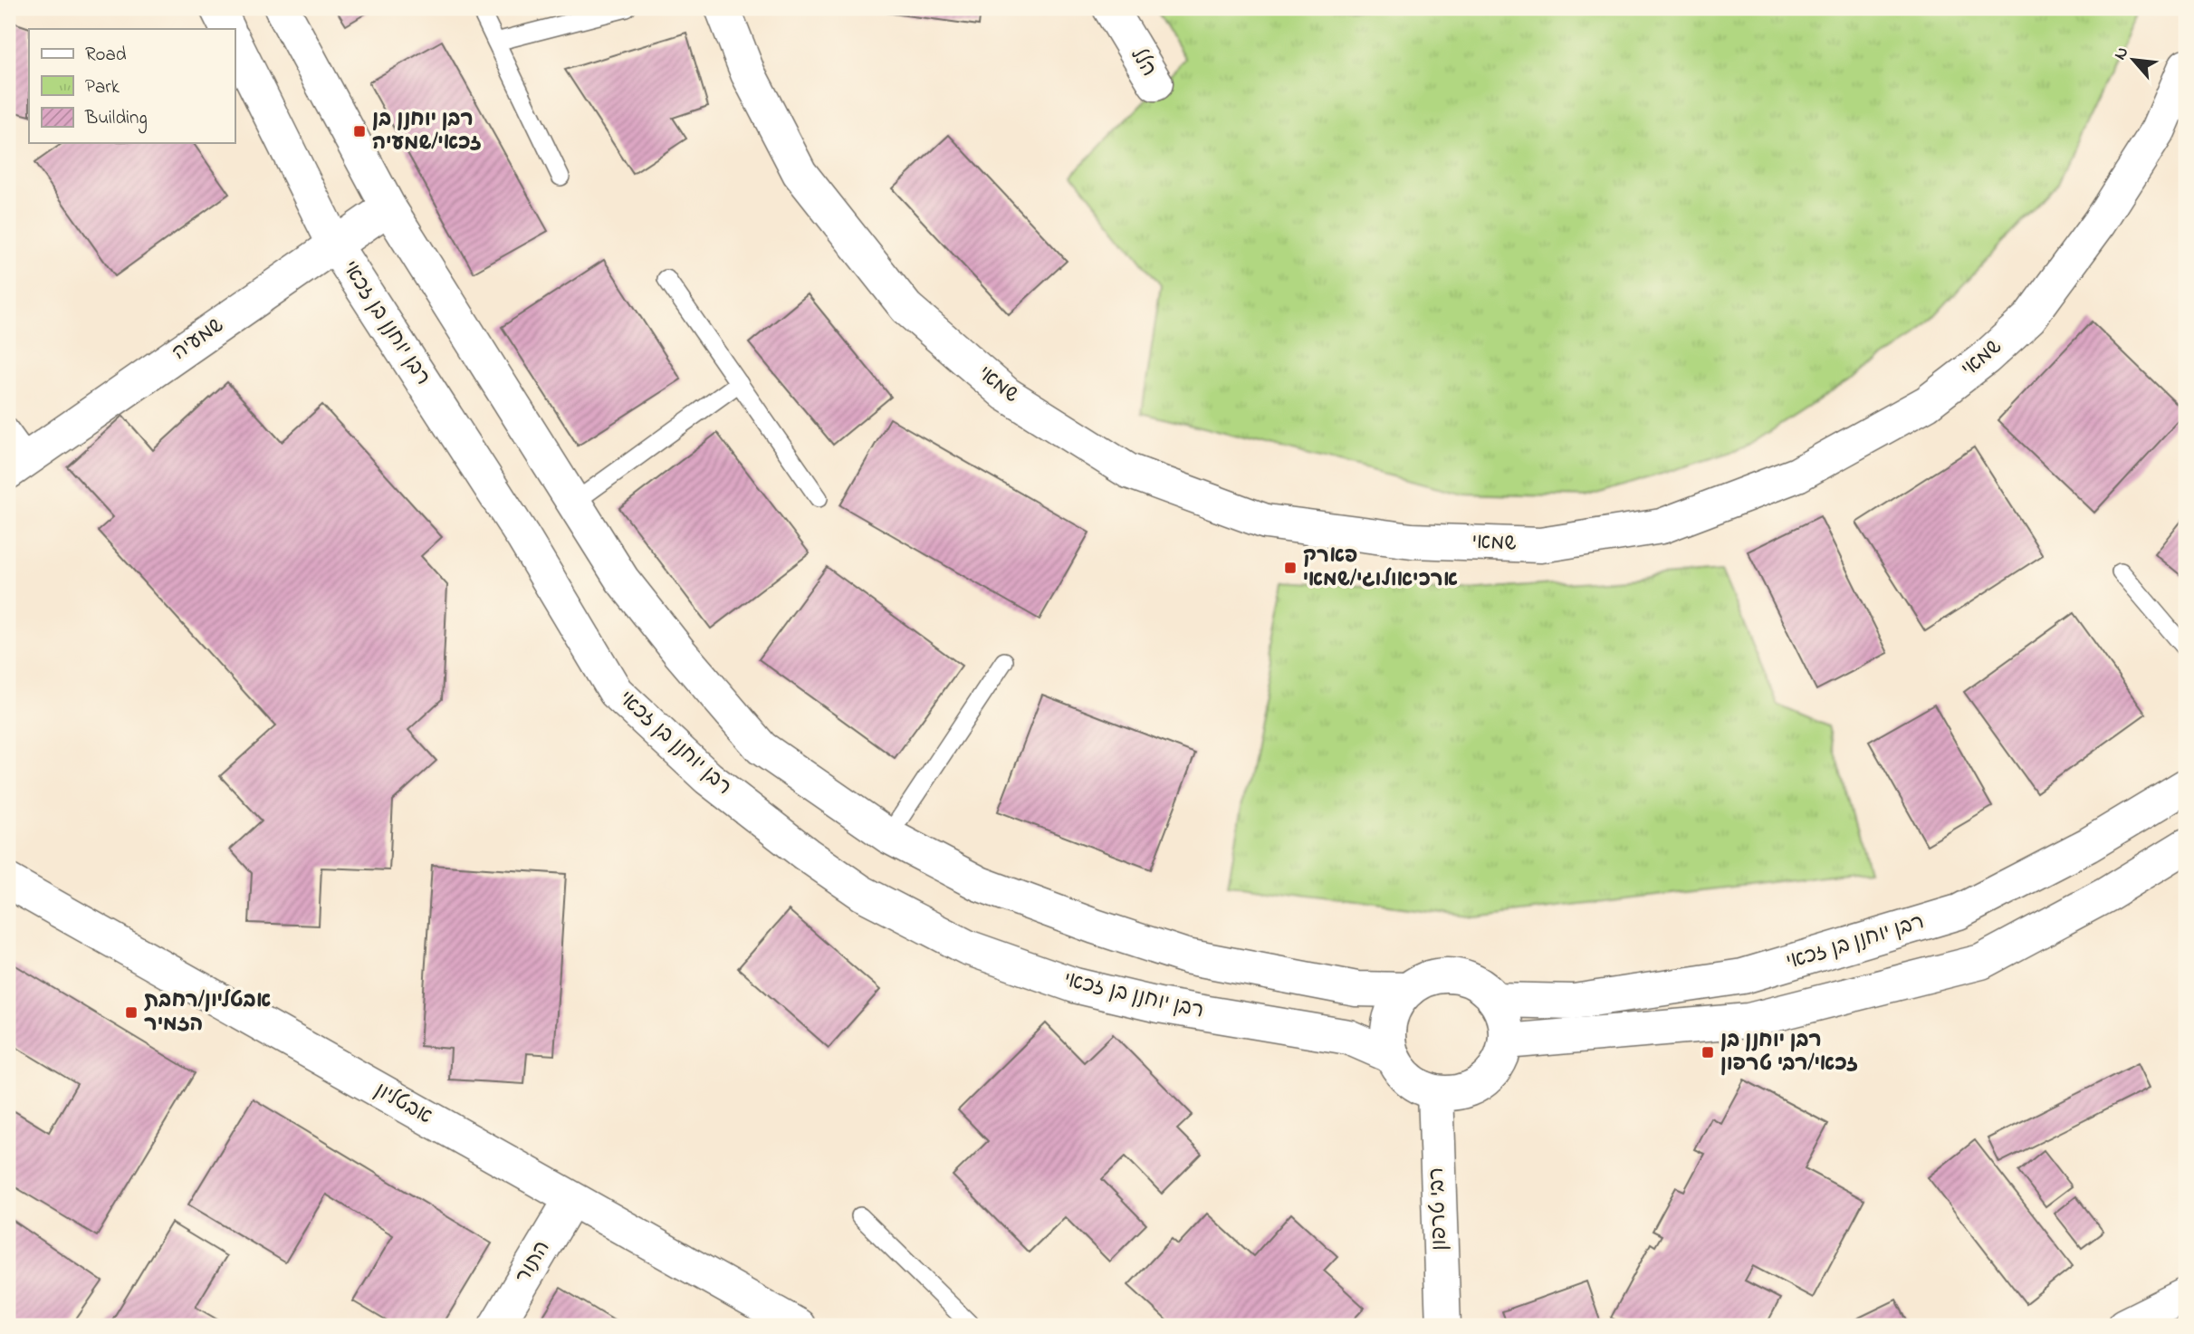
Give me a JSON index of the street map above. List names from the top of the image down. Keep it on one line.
{"streets":{"street":["הלל","רבן יוחנן בן זכאי","שמעיה","שמאי","אבטליון","רבי טרפון","התור"]},"crossings":[["רבן יוחנן בן זכאי","שמעיה"],["רבן יוחנן בן זכאי","רבי טרפון"],["אבטליון","התור"]],"places":{"transit":["רבן יוחנן בן זכאי/שמעיה","פארק ארכיאולוגי/שמאי","אבטליון/רחבת הזמיר","רבן יוחנן בן זכאי/רבי טרפון"]},"legend":["Road","Park","Building"],"north":"top left"}
